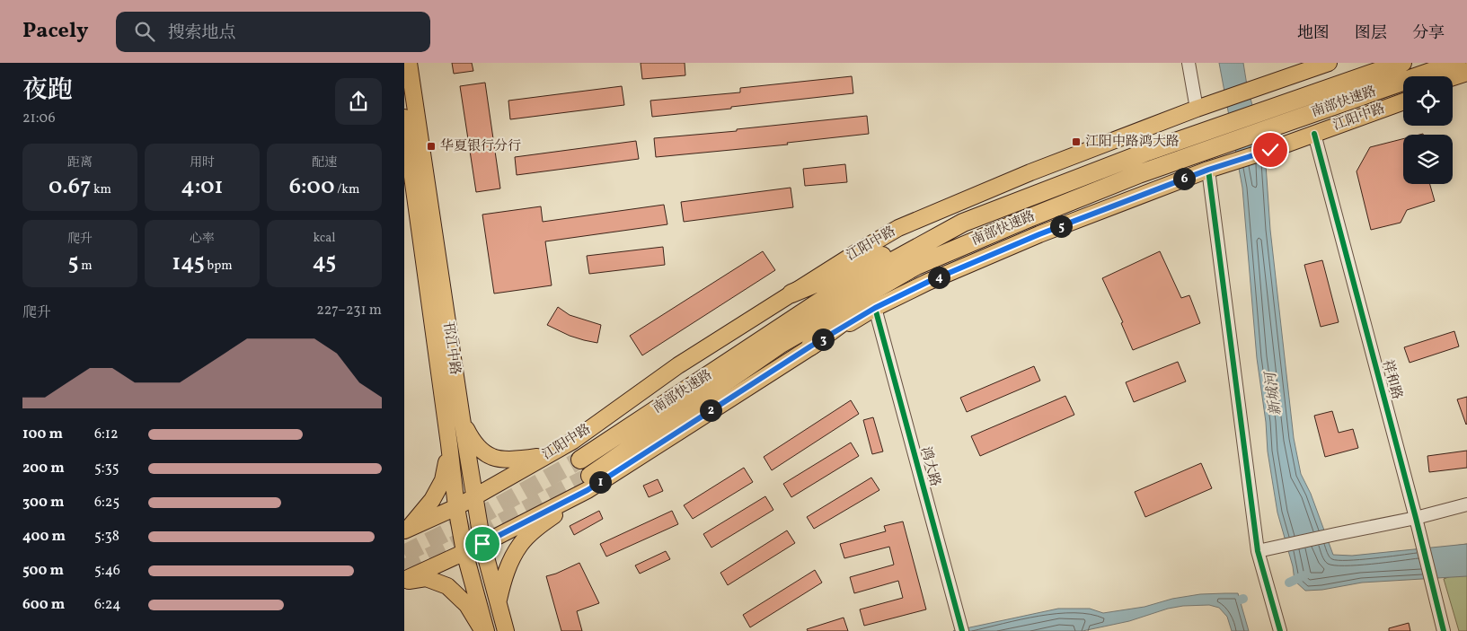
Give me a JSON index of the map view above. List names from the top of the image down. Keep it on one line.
{"streets":{"highway":["南部快速路"],"main road":["江阳中路","邗江中路"],"street":["祥和路","鸿大路"]},"crossings":[["南部快速路","江阳中路"],["江阳中路","邗江中路"],["江阳中路","祥和路"],["江阳中路","鸿大路"]],"water":["新城河"],"places":{"transit":["江阳中路鸿大路","华夏银行分行"]},"page":{"header":"Pacely","search":"搜索地点","nav":["地图","图层","分享"],"heading":["夜跑","21:06"],"stats":[["距离","0.67 km"],["用时","4:01"],["配速","6:00 /km"],["爬升","5 m"],["心率","145 bpm"],["kcal","45"]],"pins":["6","5","4","3","2","1"],"chart":["爬升","227–231 m"],"list":[{"name":"100 m","note":"6:12"},{"name":"200 m","note":"5:35"},{"name":"300 m","note":"6:25"},{"name":"400 m","note":"5:38"},{"name":"500 m","note":"5:46"},{"name":"600 m","note":"6:24"}]}}
